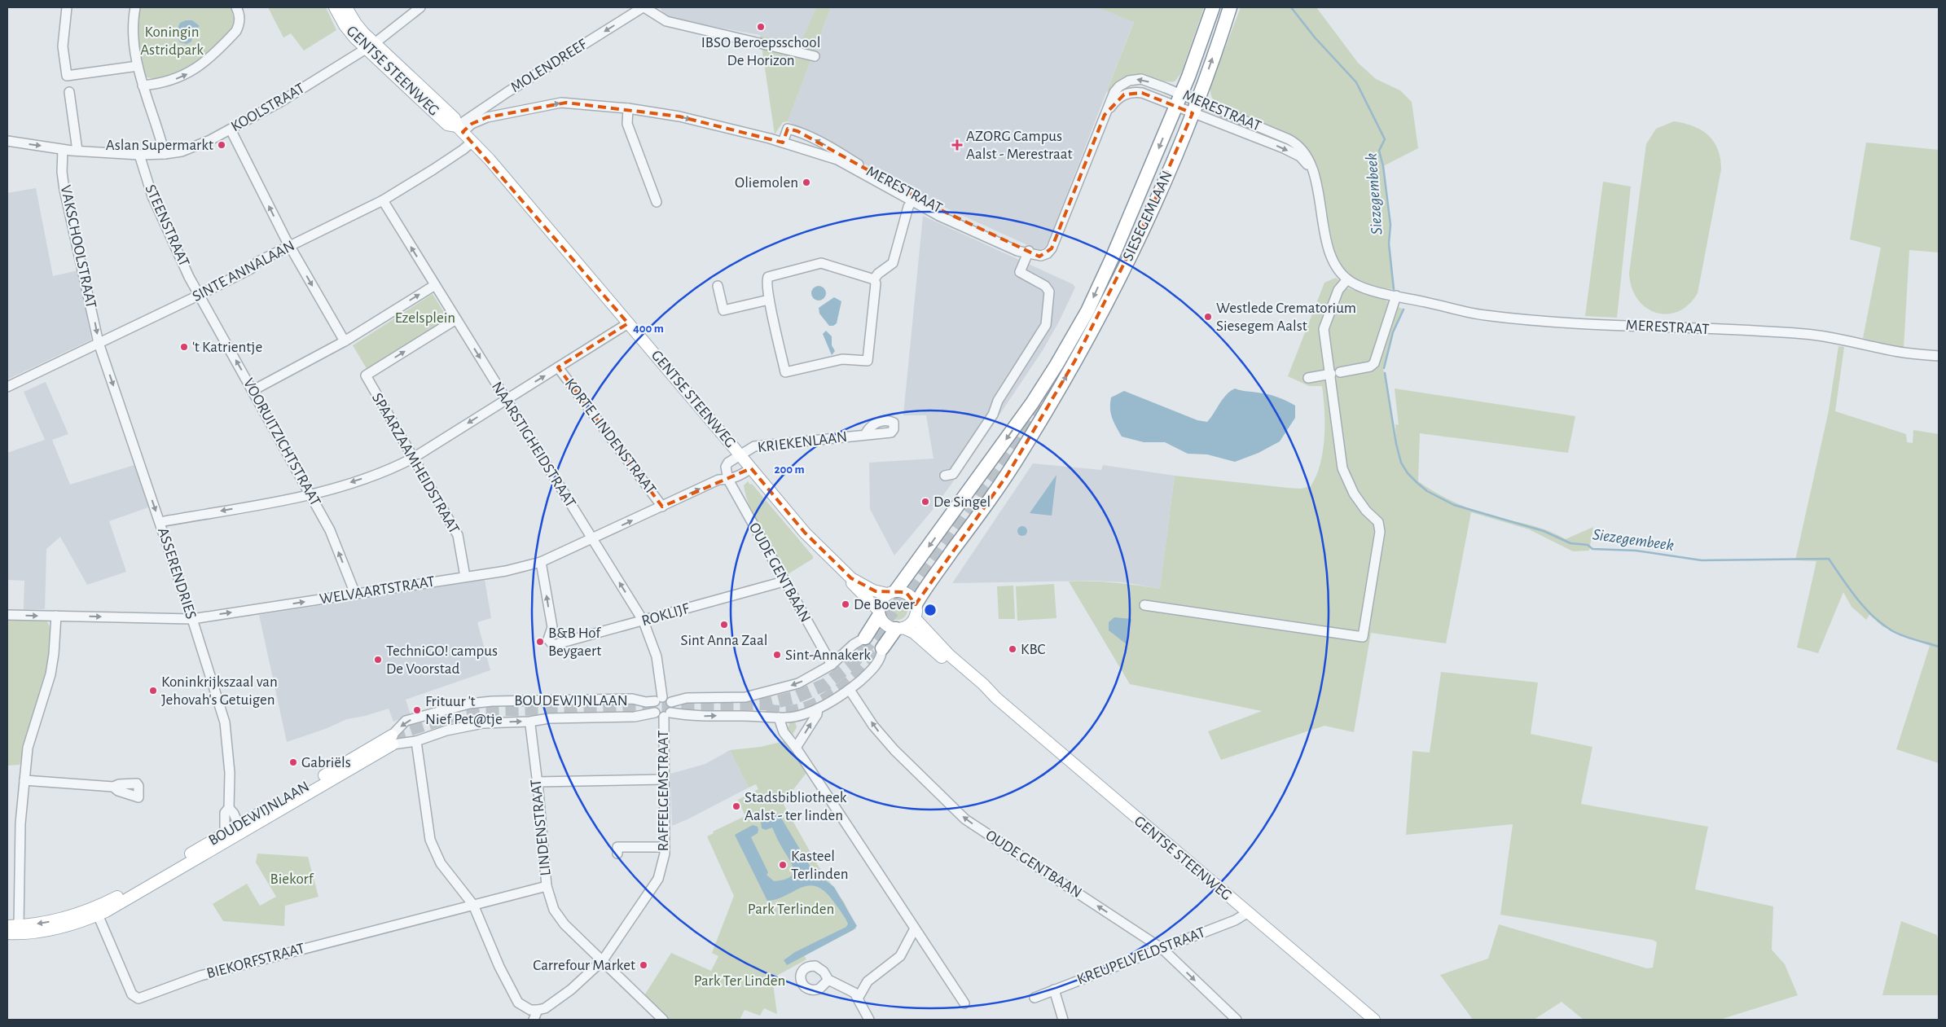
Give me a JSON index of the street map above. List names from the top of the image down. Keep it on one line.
{"streets":{"highway":["SIESEGEMLAAN"],"main road":["GENTSE STEENWEG","BOUDEWIJNLAAN"],"street":["MOLENDREEF","KOOLSTRAAT","MERESTRAAT","STEENSTRAAT","VAKSCHOOLSTRAAT","SINTE ANNALAAN","KORTE LINDENSTRAAT","VOORUITZICHTSTRAAT","KRIEKENLAAN","NAARSTIGHEIDSTRAAT","SPAARZAAMHEIDSTRAAT","OUDE GENTBAAN","ASSERENDRIES","WELVAARTSTRAAT","ROKLIJF","RAFFELGEMSTRAAT","LINDENSTRAAT","KREUPELVELDSTRAAT","BIEKORFSTRAAT"]},"crossings":[["MOLENDREEF","GENTSE STEENWEG"],["MOLENDREEF","MERESTRAAT"],["GENTSE STEENWEG","KOOLSTRAAT"],["GENTSE STEENWEG","MERESTRAAT"],["GENTSE STEENWEG","SIESEGEMLAAN"],["GENTSE STEENWEG","SINTE ANNALAAN"],["GENTSE STEENWEG","KRIEKENLAAN"],["GENTSE STEENWEG","WELVAARTSTRAAT"],["GENTSE STEENWEG","KREUPELVELDSTRAAT"],["KOOLSTRAAT","STEENSTRAAT"],["KOOLSTRAAT","VAKSCHOOLSTRAAT"],["MERESTRAAT","SIESEGEMLAAN"],["STEENSTRAAT","SINTE ANNALAAN"],["STEENSTRAAT","VOORUITZICHTSTRAAT"],["VAKSCHOOLSTRAAT","SINTE ANNALAAN"],["VAKSCHOOLSTRAAT","ASSERENDRIES"],["SINTE ANNALAAN","VOORUITZICHTSTRAAT"],["SINTE ANNALAAN","NAARSTIGHEIDSTRAAT"],["SINTE ANNALAAN","ASSERENDRIES"],["KORTE LINDENSTRAAT","WELVAARTSTRAAT"],["VOORUITZICHTSTRAAT","WELVAARTSTRAAT"],["NAARSTIGHEIDSTRAAT","SPAARZAAMHEIDSTRAAT"],["NAARSTIGHEIDSTRAAT","WELVAARTSTRAAT"],["NAARSTIGHEIDSTRAAT","ROKLIJF"],["NAARSTIGHEIDSTRAAT","BOUDEWIJNLAAN"],["SPAARZAAMHEIDSTRAAT","WELVAARTSTRAAT"],["OUDE GENTBAAN","WELVAARTSTRAAT"],["OUDE GENTBAAN","ROKLIJF"],["OUDE GENTBAAN","BOUDEWIJNLAAN"],["OUDE GENTBAAN","KREUPELVELDSTRAAT"],["ASSERENDRIES","WELVAARTSTRAAT"],["ASSERENDRIES","BOUDEWIJNLAAN"],["WELVAARTSTRAAT","ROKLIJF"],["BOUDEWIJNLAAN","RAFFELGEMSTRAAT"],["BOUDEWIJNLAAN","BIEKORFSTRAAT"],["LINDENSTRAAT","BIEKORFSTRAAT"]],"one_way":["MOLENDREEF","VAKSCHOOLSTRAAT","VOORUITZICHTSTRAAT","ASSERENDRIES","WELVAARTSTRAAT"],"water":["Siezegembeek"],"parks":["Koningin Astridpark","Ezelsplein","Biekorf","Park Terlinden","Park Ter Linden"],"places":{"other":["IBSO Beroepsschool De Horizon","Aslan Supermarkt","Oliemolen","Westlede Crematorium Siesegem Aalst","'t Katrientje","De Singel","De Boever","Sint Anna Zaal","B&B Hof Beygaert","KBC","Sint-Annakerk","TechniGO! campus De Voorstad","Koninkrijkszaal van Jehovah's Getuigen","Frituur 't Nief Pet@tje","Gabriëls","Stadsbibliotheek Aalst - ter linden","Kasteel Terlinden","Carrefour Market"],"health":["AZORG Campus Aalst - Merestraat"]},"rings":["400 m","200 m"]}
